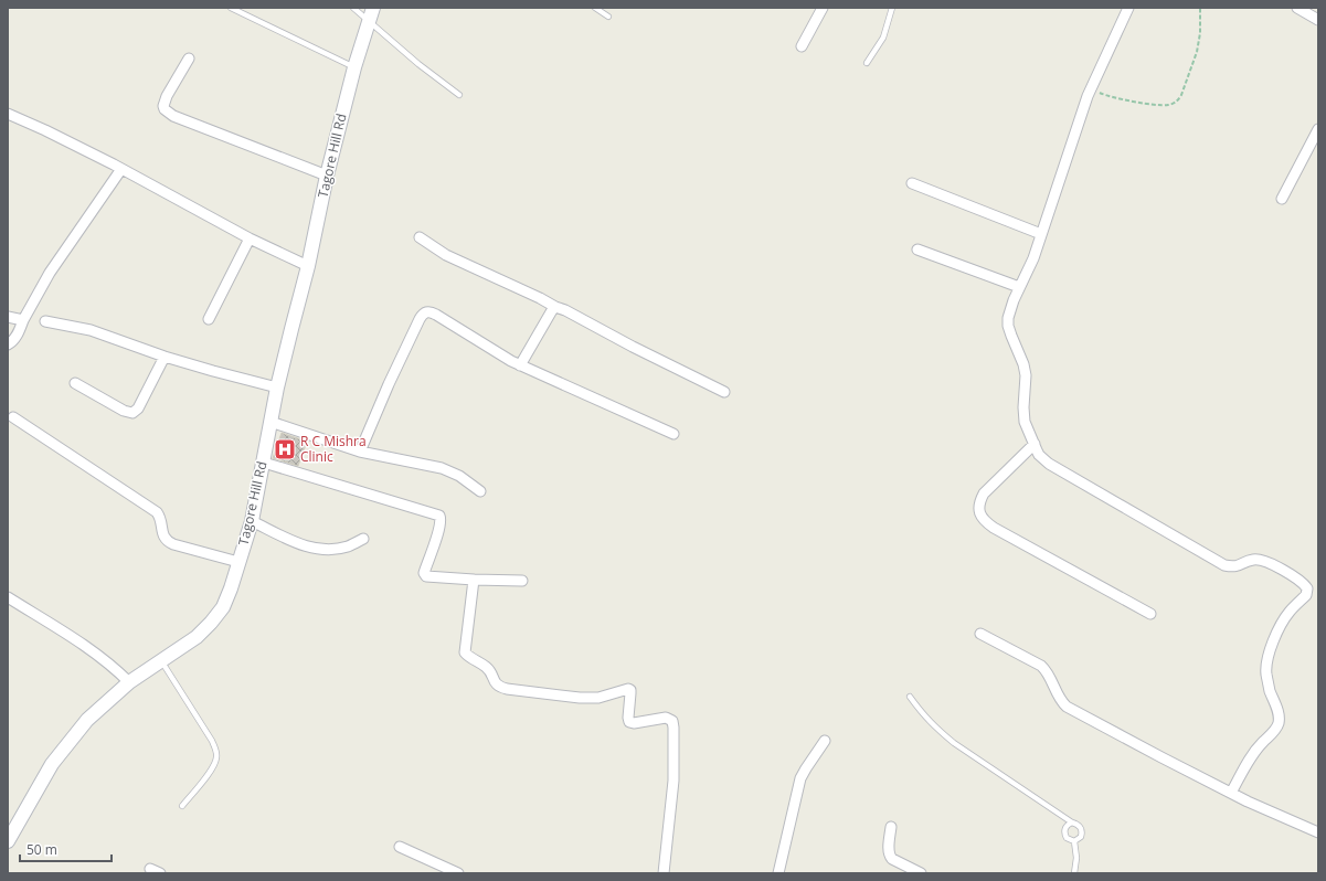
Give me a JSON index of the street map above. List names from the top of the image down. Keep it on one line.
{"streets":{"main road":["Tagore Hill Rd"]},"places":{"hospital":["R C Mishra Clinic"]},"scale_bar":"50 m"}
